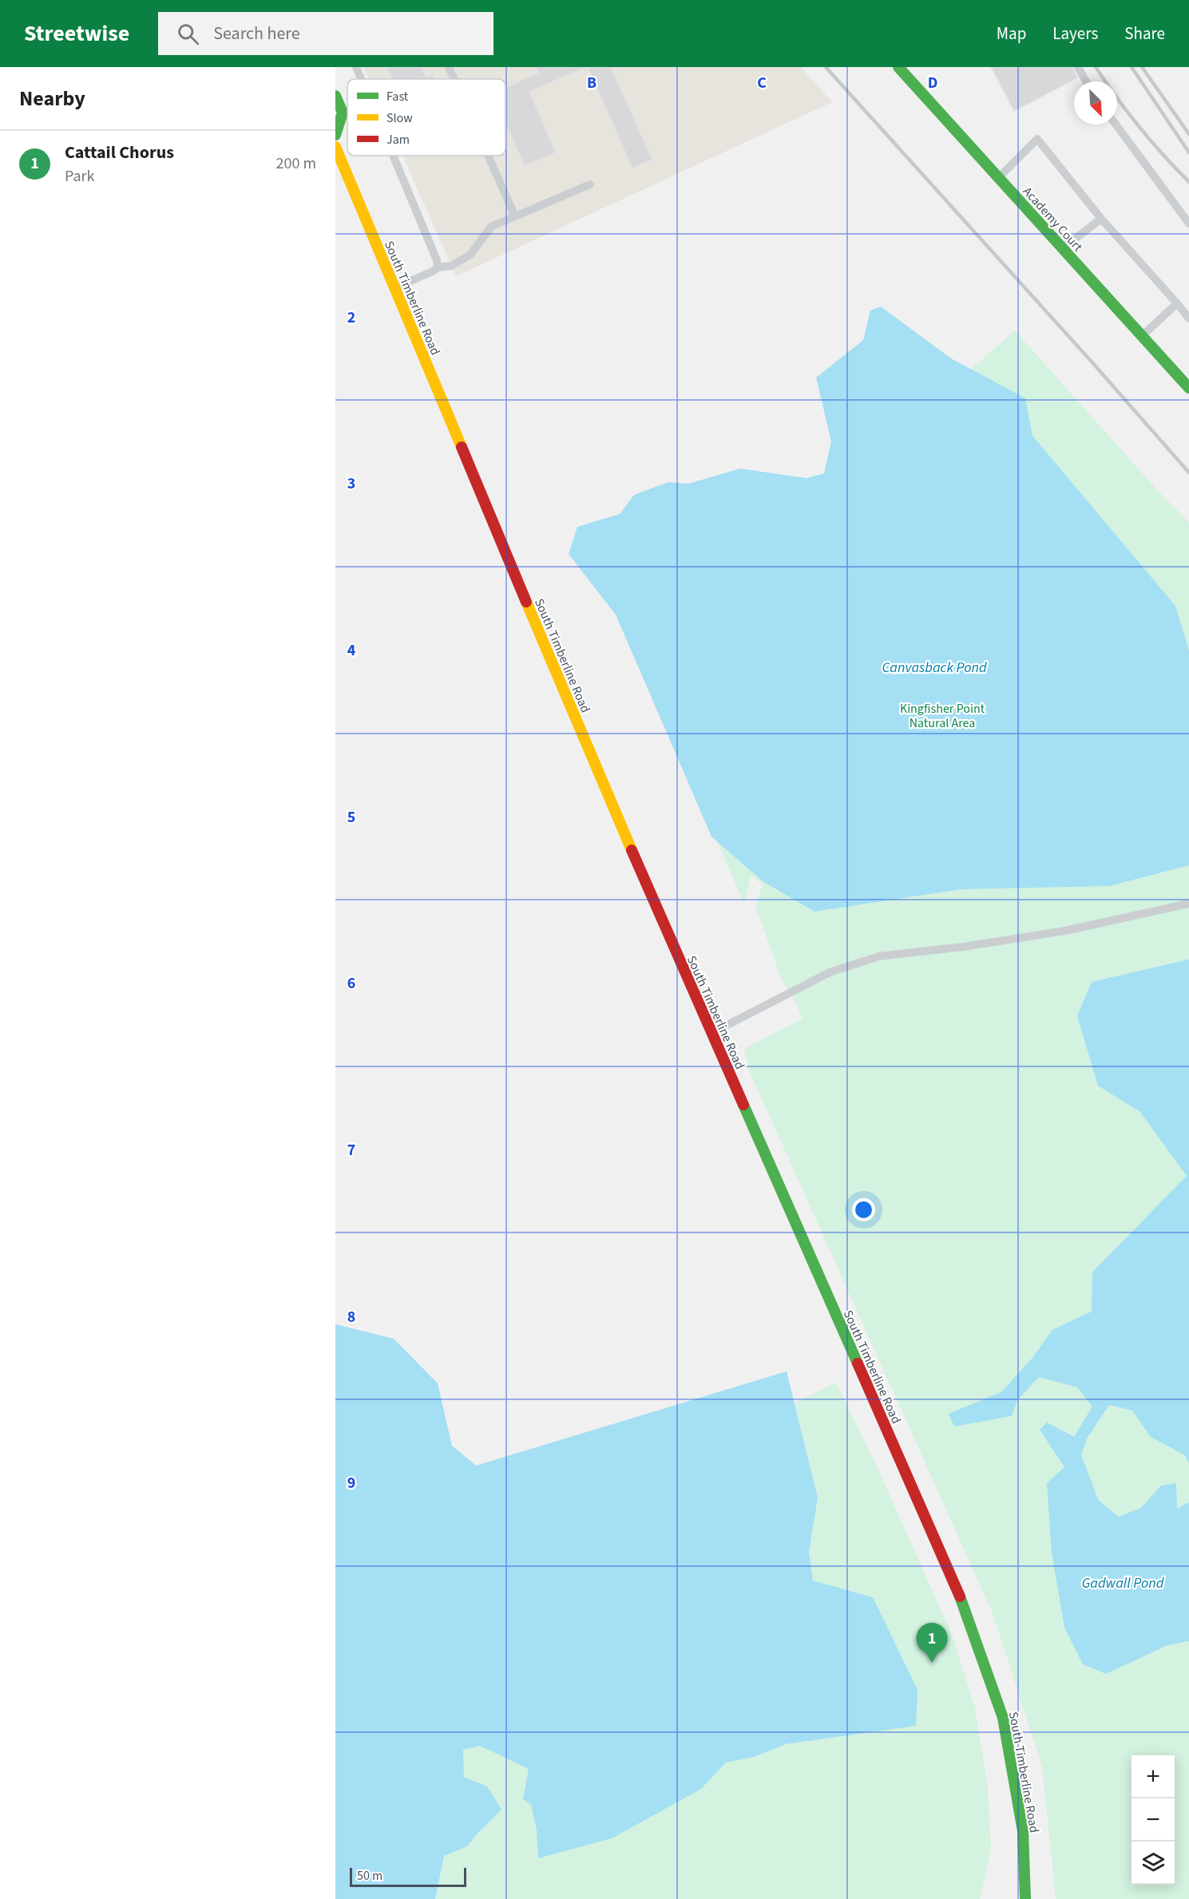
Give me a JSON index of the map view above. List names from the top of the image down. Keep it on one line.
{"streets":{"main road":["Academy Court","South Timberline Road"]},"water":["Canvasback Pond","Gadwall Pond"],"parks":["Kingfisher Point Natural Area"],"legend":["Fast","Slow","Jam"],"scale_bar":"50 m","north":"bottom right","page":{"header":"Streetwise","search":"Search here","nav":["Map","Layers","Share"],"heading":"Nearby","list":[{"mark":"1","name":"Cattail Chorus","note":"Park","value":"200 m"}],"pins":"1","map_buttons":["+","−"],"scale":"50 m"},"grid":{"columns":["B","C","D"],"rows":["2","3","4","5","6","7","8","9"]}}
